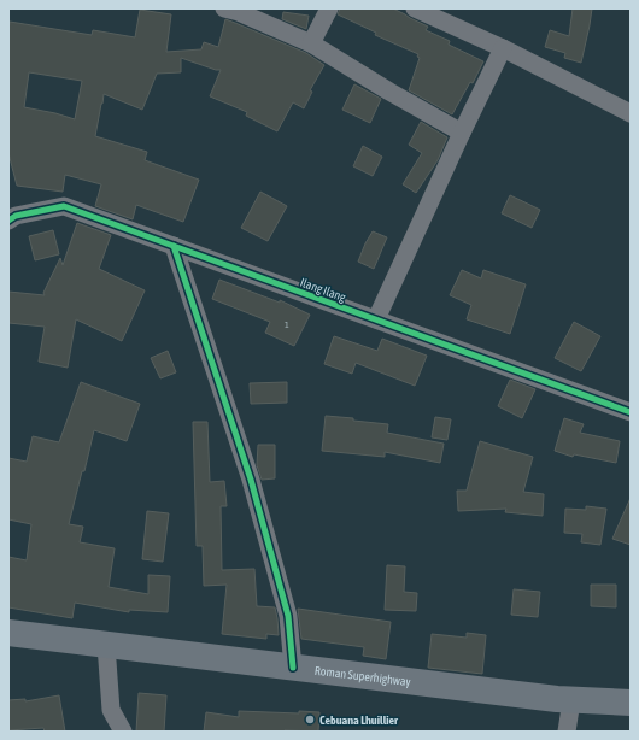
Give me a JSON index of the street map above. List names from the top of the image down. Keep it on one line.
{"streets":{"main road":["Roman Superhighway"],"street":["Ilang Ilang"]},"places":["Cebuana Lhuillier"],"house_numbers":["1"]}
